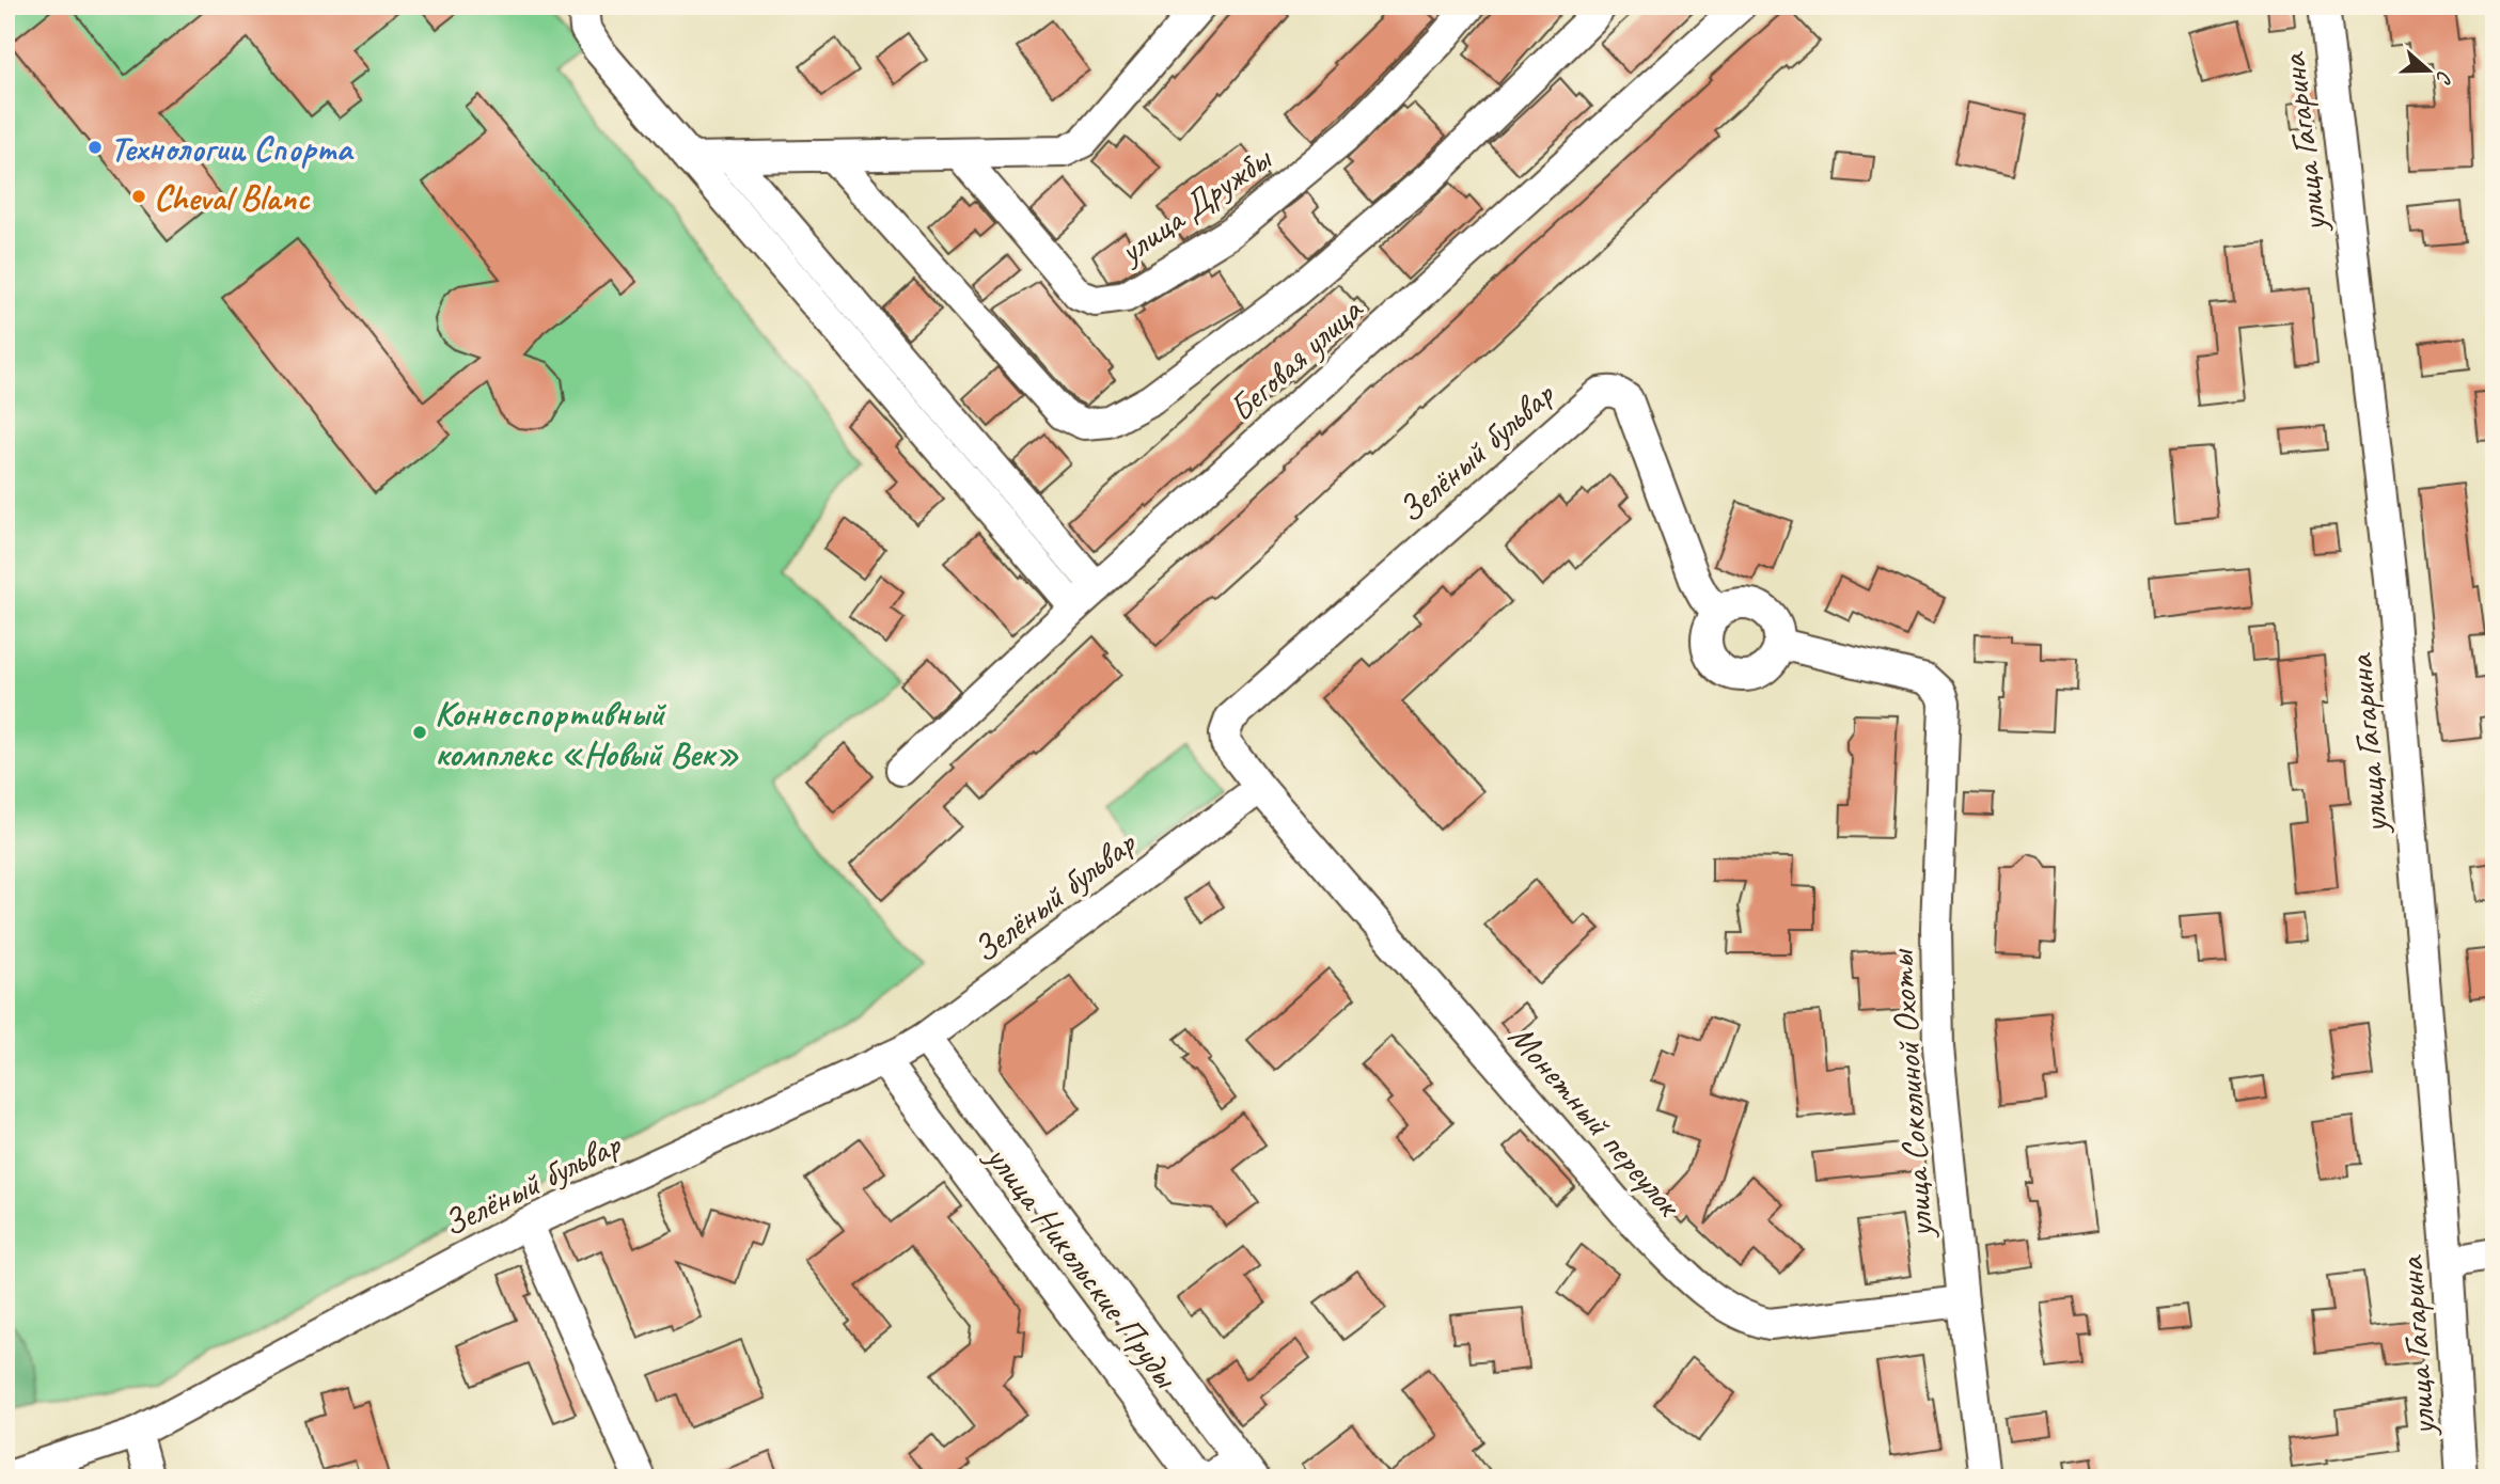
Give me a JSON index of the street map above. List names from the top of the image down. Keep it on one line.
{"streets":{"street":["улица Гагарина","улица Дружбы","Беговая улица","Зелёный бульвар","улица Соколиной Охоты","Монетный переулок","улица Никольские Пруды"]},"crossings":[["Зелёный бульвар","улица Соколиной Охоты"],["Зелёный бульвар","Монетный переулок"],["Зелёный бульвар","улица Никольские Пруды"],["улица Соколиной Охоты","Монетный переулок"]],"places":["Технологии Спорта","Cheval Blanc","Конноспортивный комплекс «Новый Век»"],"north":"right"}
